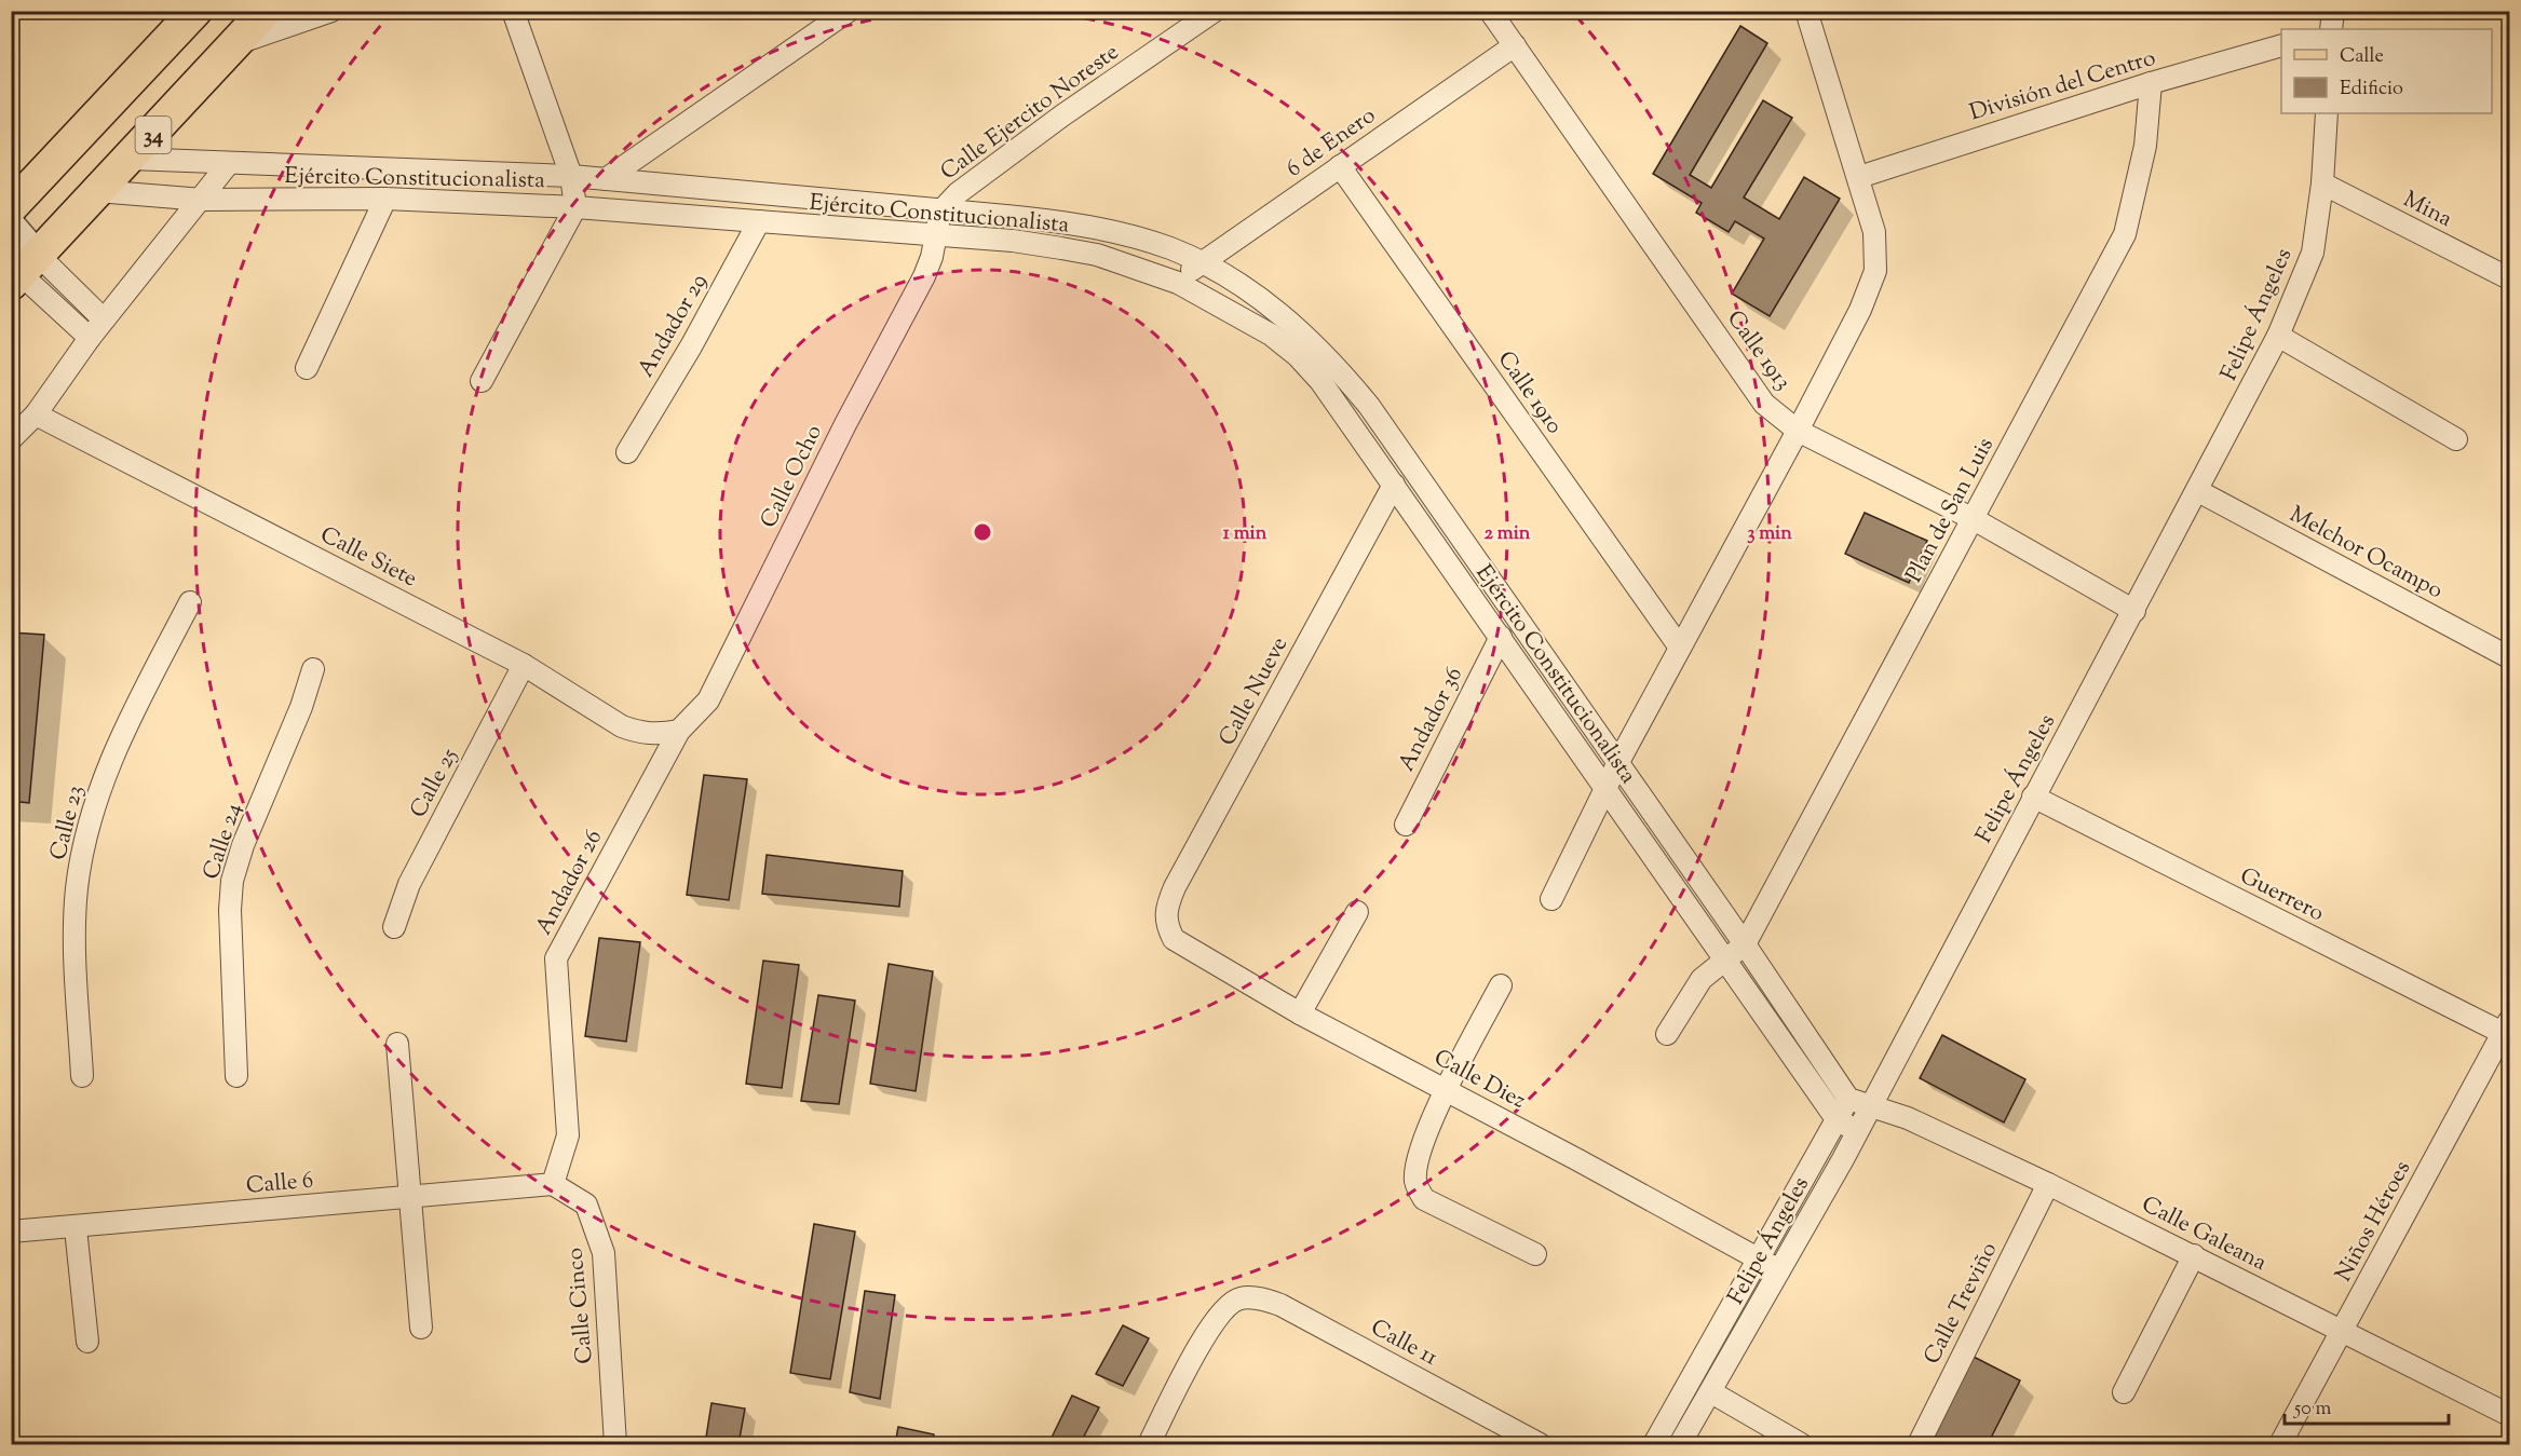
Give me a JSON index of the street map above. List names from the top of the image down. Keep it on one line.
{"streets":{"main road":["34"],"street":["División del Centro","Calle Ejercito Noreste","6 de Enero","Ejército Constitucionalista","Mina","Felipe Ángeles","Andador 29","Calle 1913","Calle 1910","Calle Ocho","Plan de San Luis","Melchor Ocampo","Calle Siete","Calle Nueve","Andador 36","Calle 25","Calle 23","Calle 24","Andador 26","Guerrero","Calle Diez","Calle 6","Niños Héroes","Calle Galeana","Calle Treviño","Calle Cinco","Calle 11"]},"crossings":[["División del Centro","Plan de San Luis"],["Calle Ejercito Noreste","Ejército Constitucionalista"],["Calle Ejercito Noreste","Calle Ocho"],["34","Ejército Constitucionalista"],["6 de Enero","Ejército Constitucionalista"],["6 de Enero","Calle 1913"],["6 de Enero","Calle 1910"],["Ejército Constitucionalista","Felipe Ángeles"],["Ejército Constitucionalista","Andador 29"],["Ejército Constitucionalista","Calle Ocho"],["Ejército Constitucionalista","Plan de San Luis"],["Ejército Constitucionalista","Calle Nueve"],["Ejército Constitucionalista","Andador 36"],["Mina","Felipe Ángeles"],["Felipe Ángeles","Calle 1913"],["Felipe Ángeles","Melchor Ocampo"],["Felipe Ángeles","Guerrero"],["Felipe Ángeles","Calle Diez"],["Felipe Ángeles","Calle Galeana"],["Calle 1913","Plan de San Luis"],["Calle Ocho","Calle Siete"],["Calle Ocho","Andador 26"],["Calle Siete","Calle 25"],["Calle Siete","Andador 26"],["Calle Nueve","Calle Diez"],["Andador 26","Calle 6"],["Andador 26","Calle Cinco"],["Guerrero","Niños Héroes"],["Calle 6","Calle Cinco"],["Niños Héroes","Calle Galeana"],["Calle Galeana","Calle Treviño"]],"legend":["Calle","Edificio"],"scale_bar":"50 m","rings":["1 min","2 min","3 min"]}
